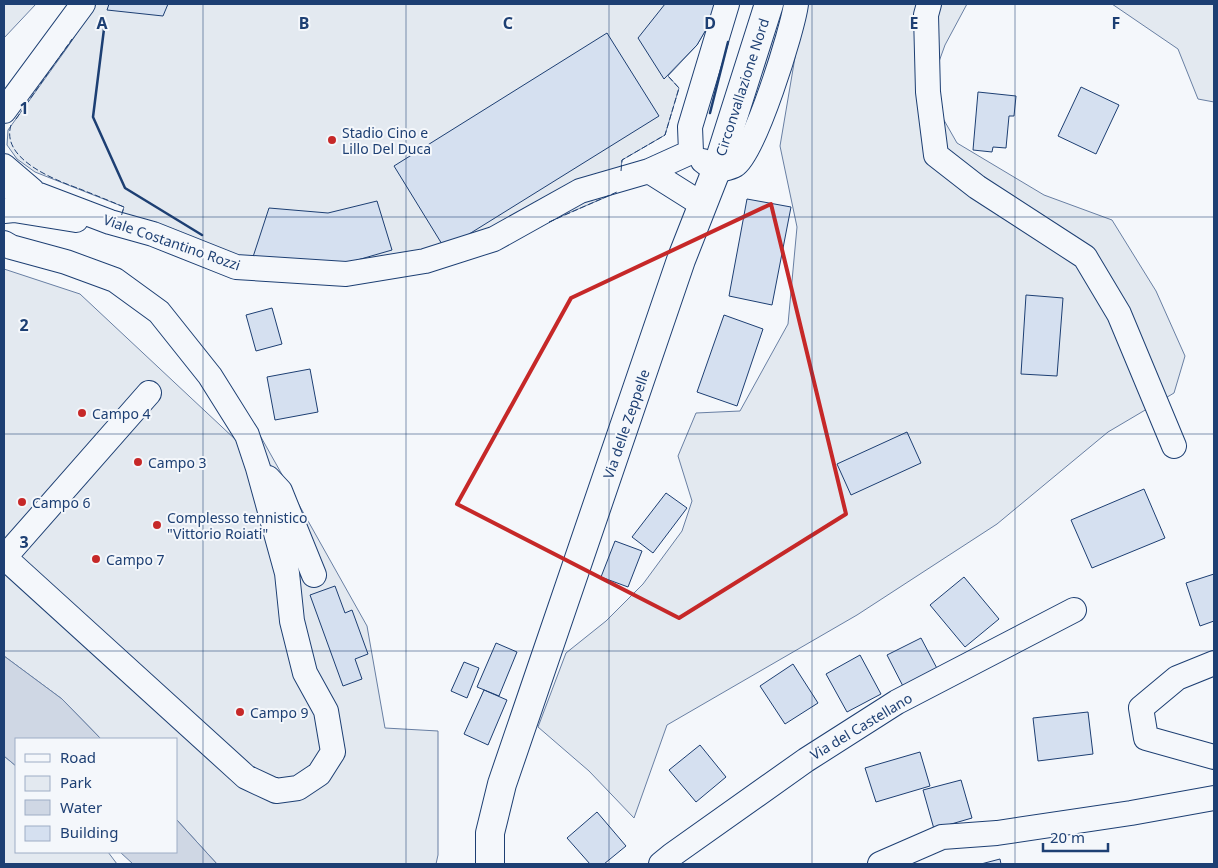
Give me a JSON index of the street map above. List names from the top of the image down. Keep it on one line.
{"streets":{"main road":["Circonvallazione Nord","Via delle Zeppelle"],"street":["Viale Costantino Rozzi","Via del Castellano"]},"crossings":[["Circonvallazione Nord","Via delle Zeppelle"]],"places":["Stadio Cino e Lillo Del Duca","Campo 4","Campo 3","Campo 6","Complesso tennistico \"Vittorio Roiati\"","Campo 7","Campo 9"],"legend":["Road","Park","Water","Building"],"scale_bar":"20 m","grid":{"columns":["A","B","C","D","E","F"],"rows":["1","2","3"]}}
